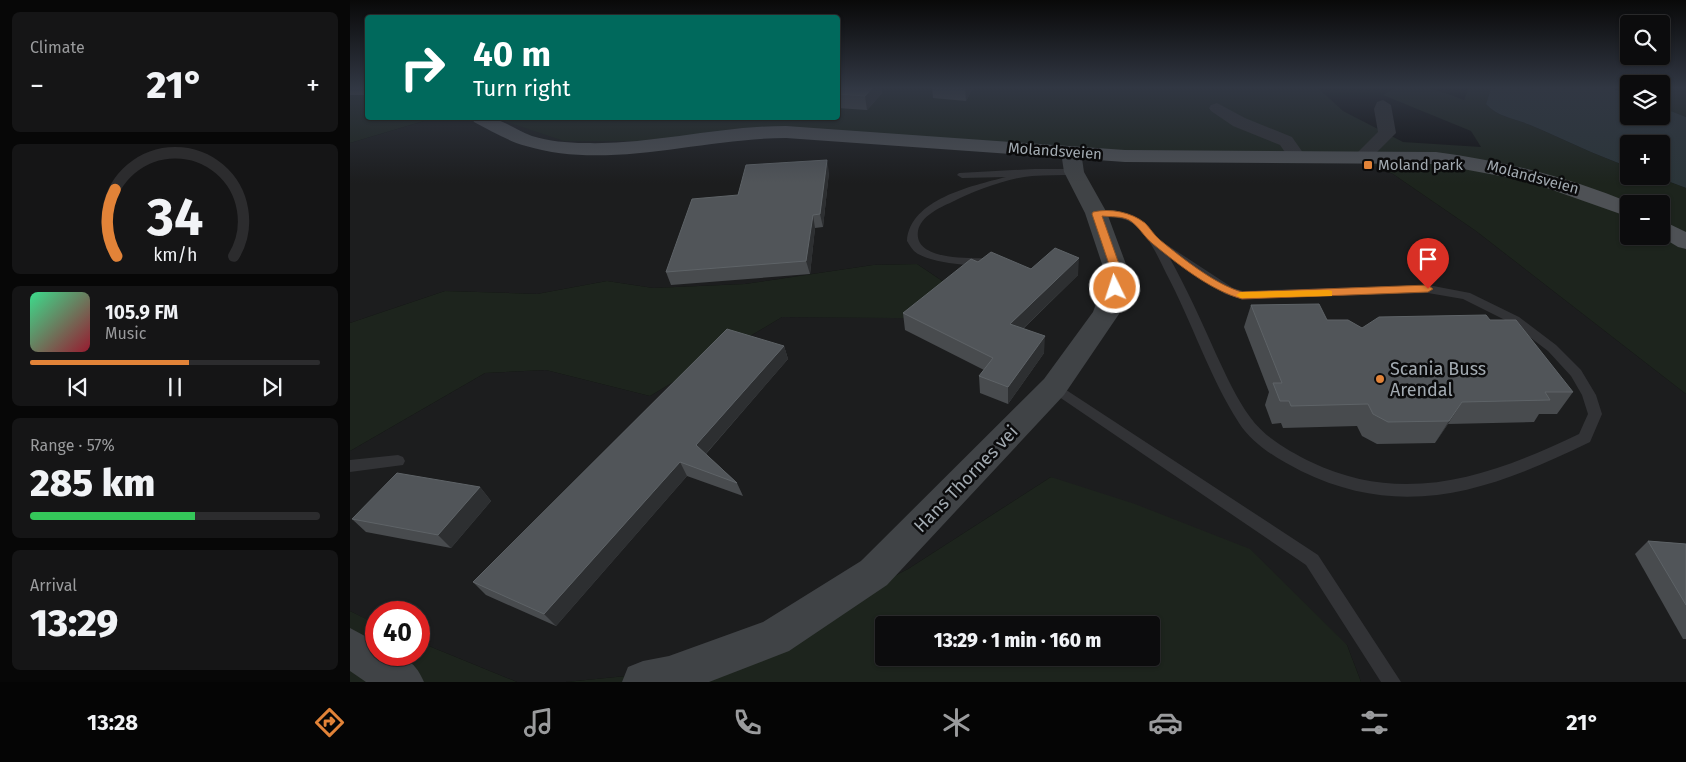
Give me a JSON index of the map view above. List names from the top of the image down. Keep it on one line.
{"streets":{"main road":["Molandsveien"],"street":["Hans Thornes vei"]},"crossings":[["Molandsveien","Hans Thornes vei"]],"places":{"transit":["Moland park"],"other":["Scania Buss Arendal"]},"page":{"tile":["Climate",["Range · 57%","285 km"],["Arrival","13:29"]],"map_buttons":["+","−"],"turn":["40 m","Turn right"],"heat":["−","21°","+"],"song":["105.9 FM","Music"],"limit":"40","trip":"13:29 · 1 min · 160 m","tabs":["13:28","21°"],"gauge":["34","km/h"]}}
